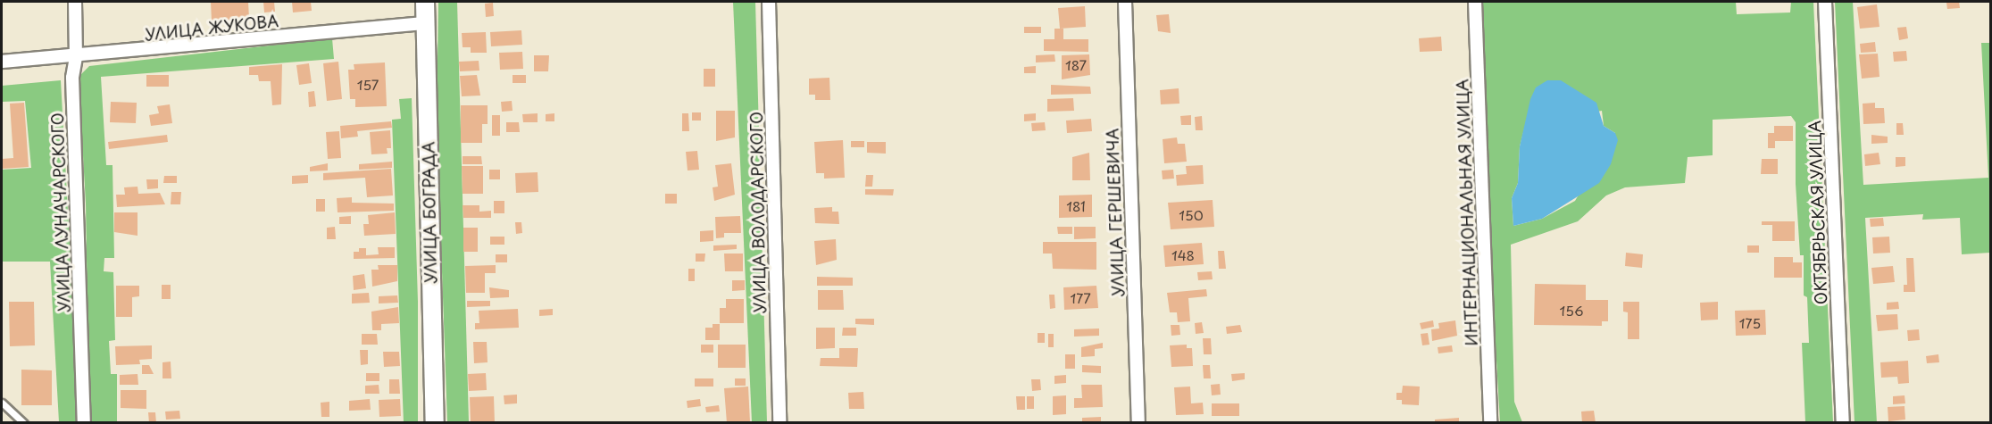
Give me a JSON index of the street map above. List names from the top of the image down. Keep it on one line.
{"streets":{"street":["УЛИЦА ЖУКОВА","УЛИЦА ЛУНАЧАРСКОГО","УЛИЦА БОГРАДА","УЛИЦА ВОЛОДАРСКОГО","УЛИЦА ГЕРШЕВИЧА","ИНТЕРНАЦИОНАЛЬНАЯ УЛИЦА","ОКТЯБРЬСКАЯ УЛИЦА"]},"crossings":[["УЛИЦА ЖУКОВА","УЛИЦА ЛУНАЧАРСКОГО"],["УЛИЦА ЖУКОВА","УЛИЦА БОГРАДА"]],"house_numbers":["187","157","181","150","148","177","156","175"]}
